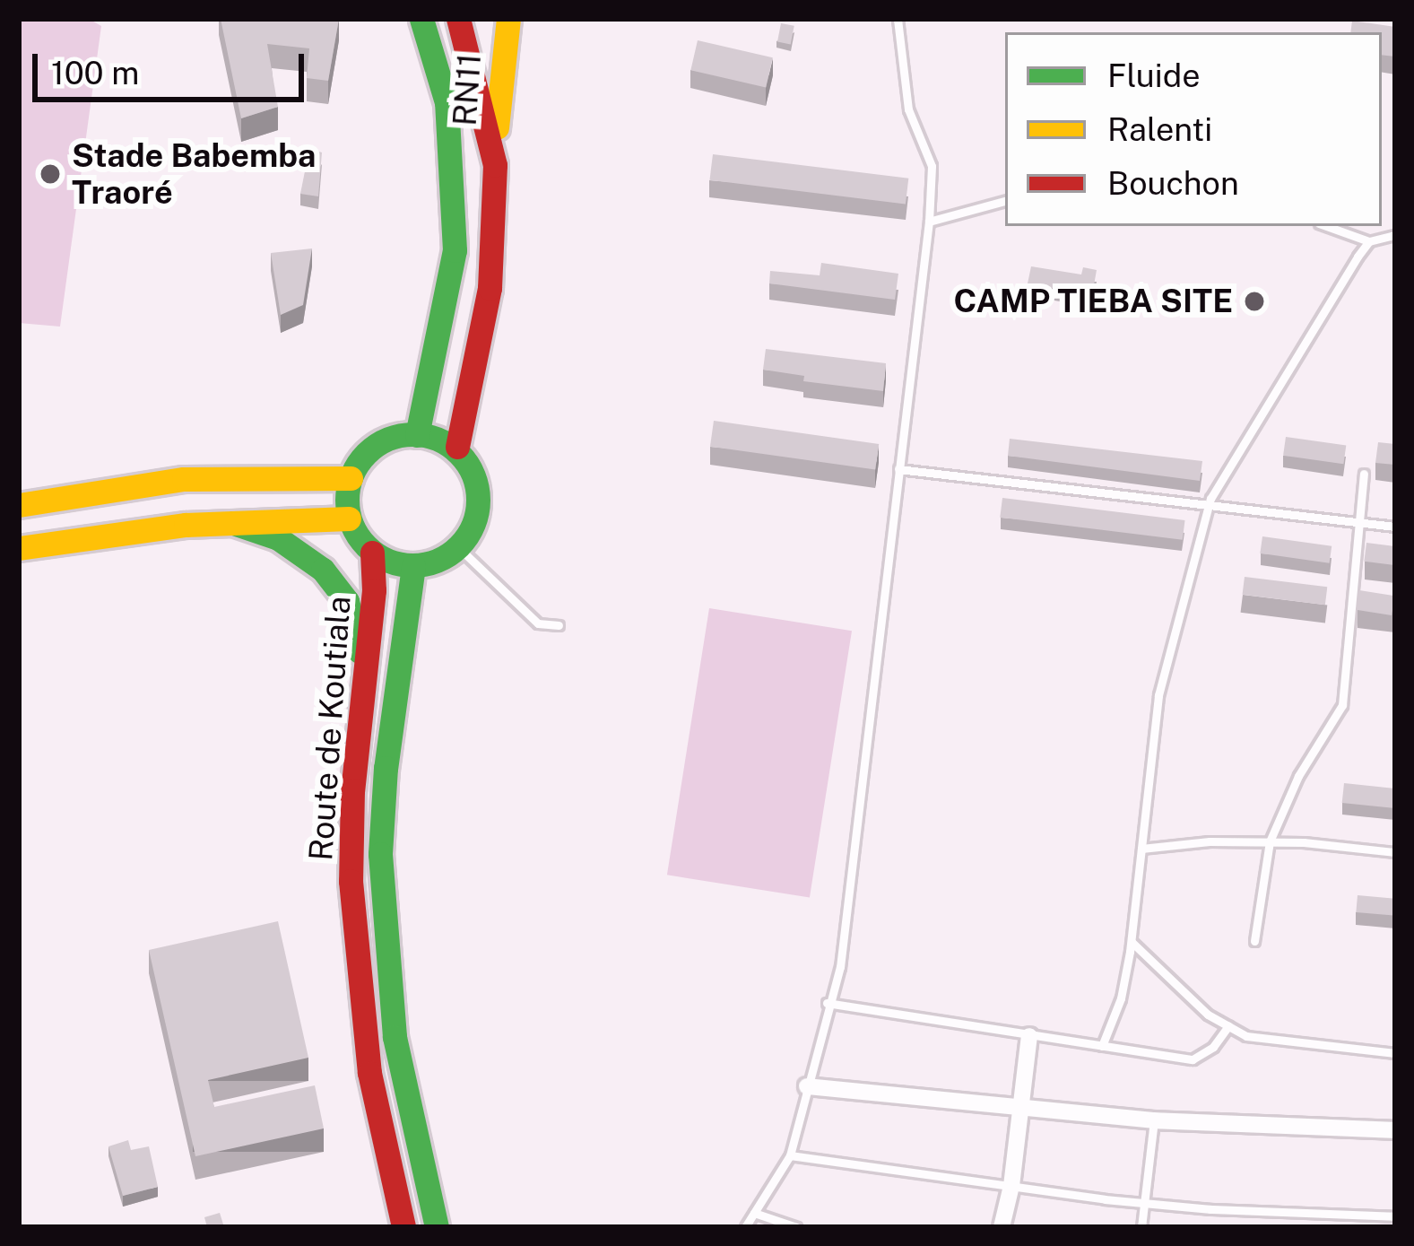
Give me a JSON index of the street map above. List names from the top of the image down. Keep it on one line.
{"streets":{"main road":["RN11","Route de Koutiala"]},"crossings":[["RN11","Route de Koutiala"]],"places":["Stade Babemba Traoré","CAMP TIEBA SITE"],"legend":["Fluide","Ralenti","Bouchon"],"scale_bar":"100 m"}
